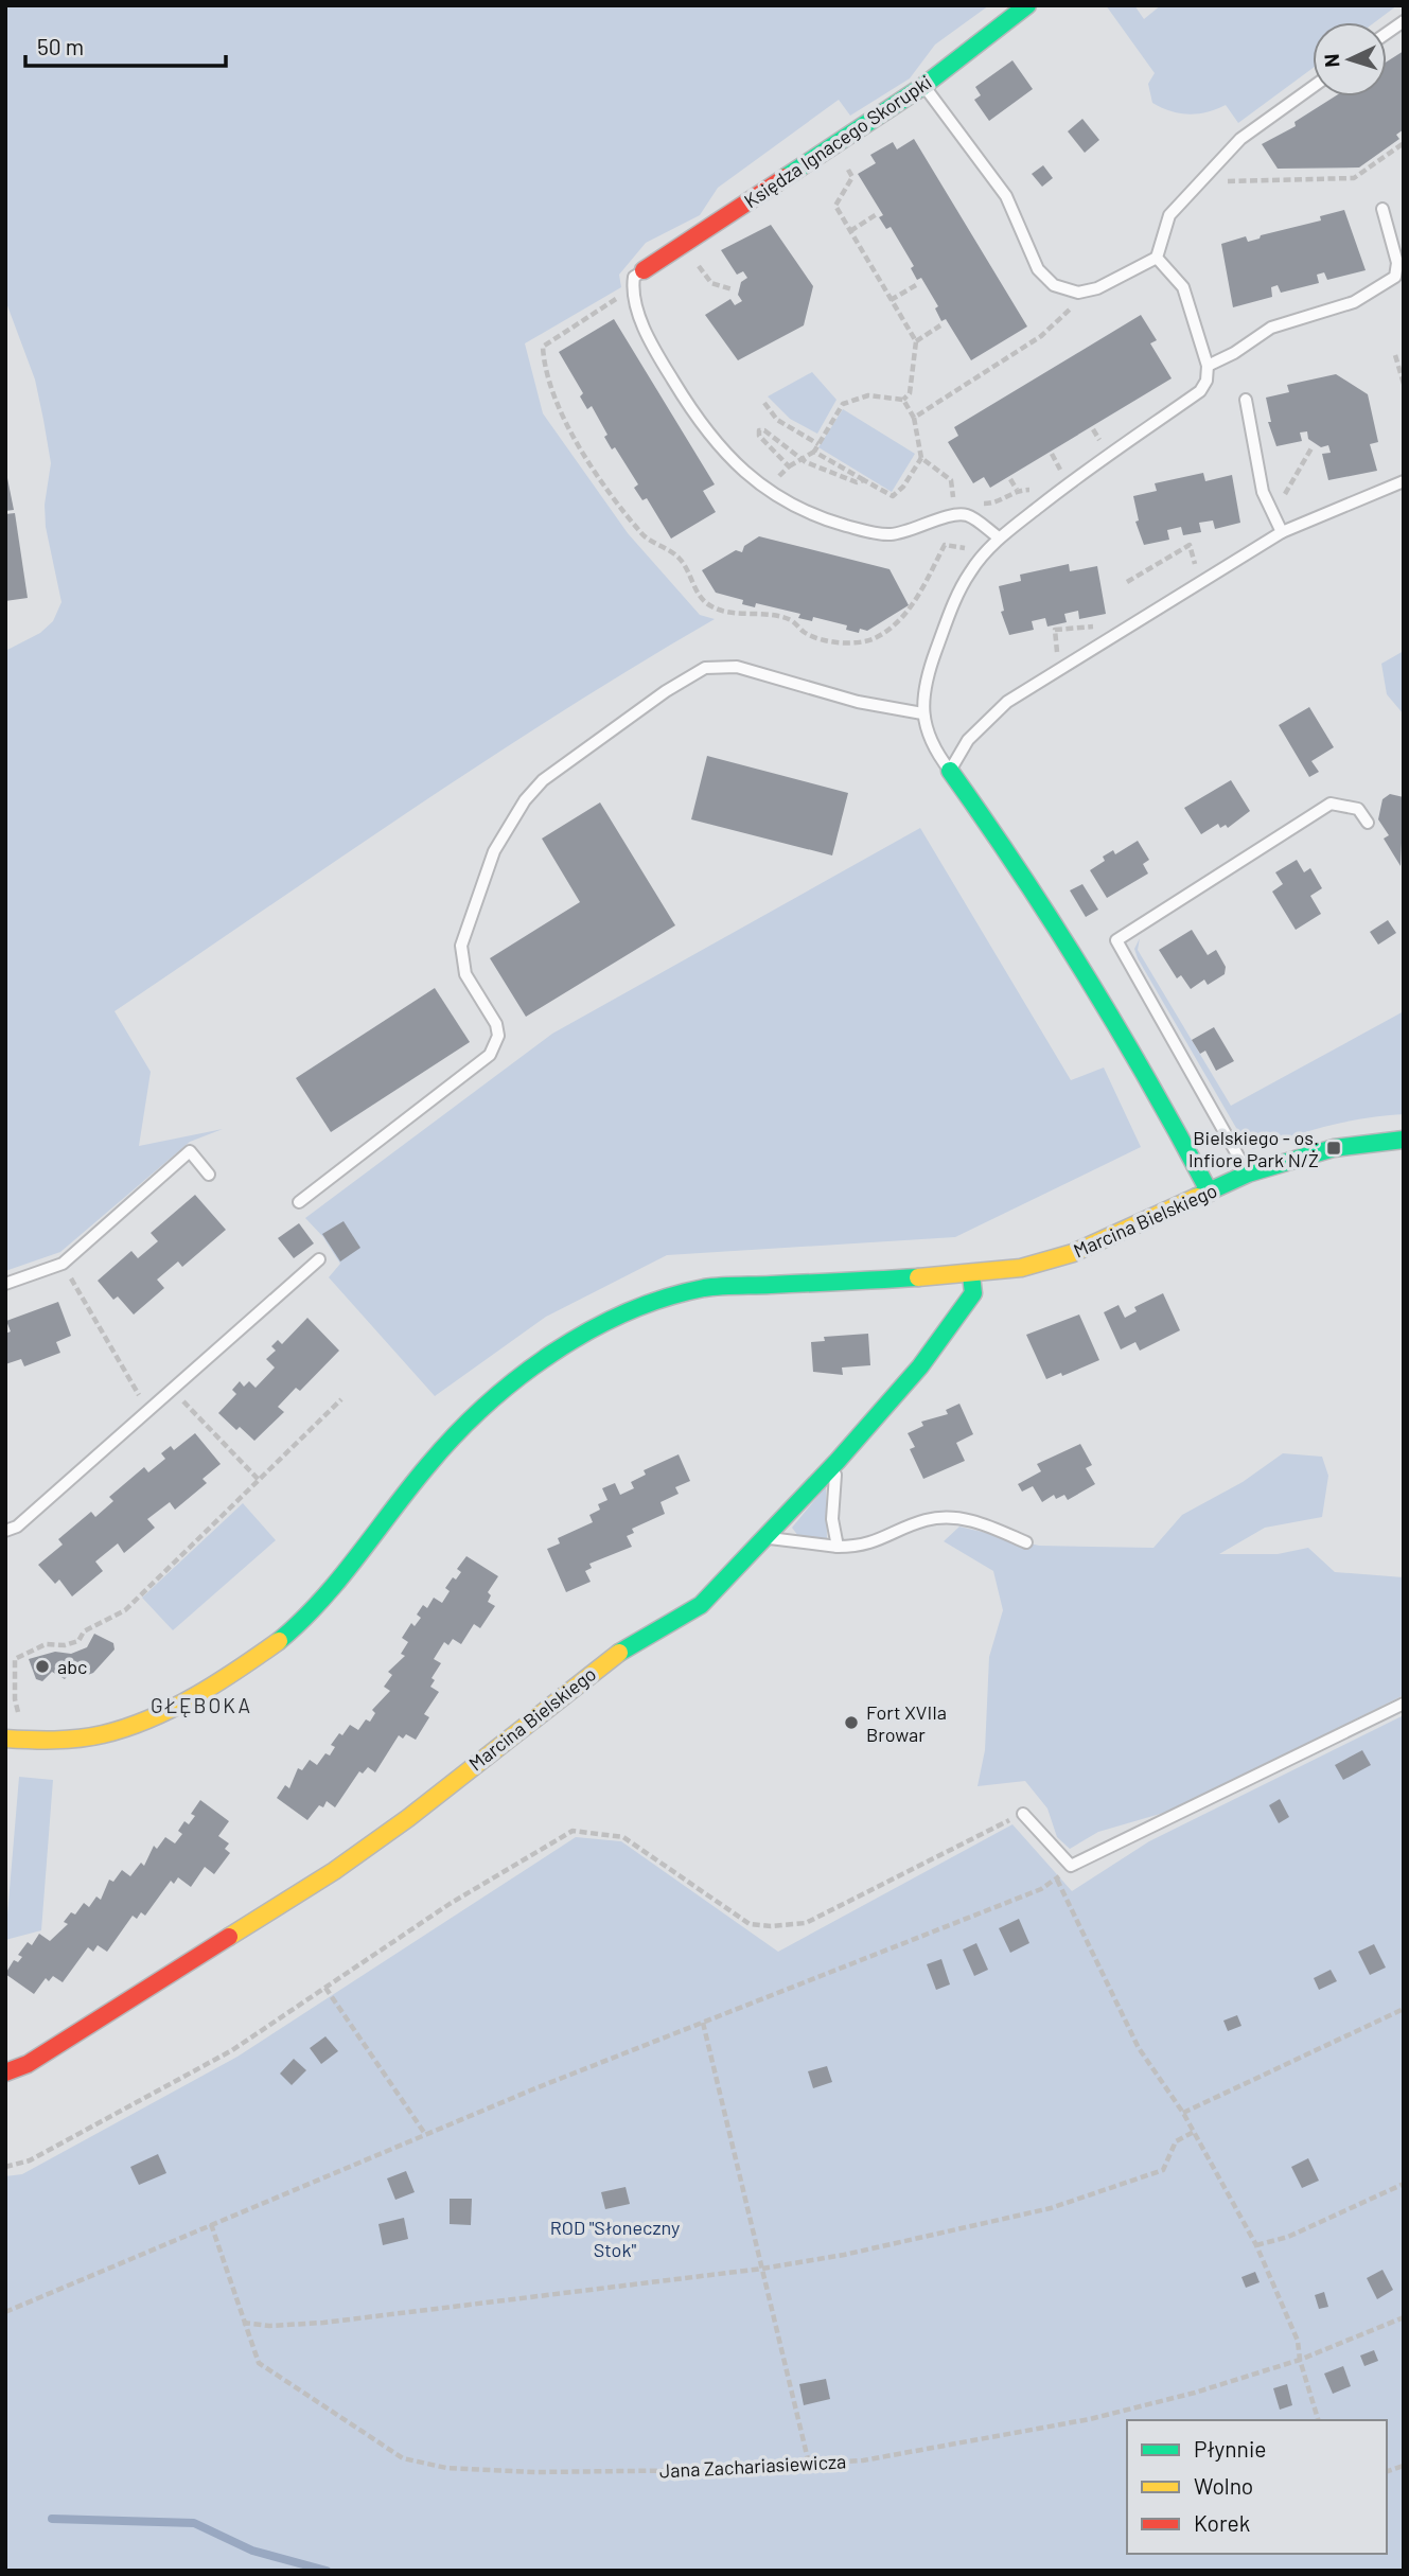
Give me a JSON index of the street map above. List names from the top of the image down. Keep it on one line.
{"streets":{"street":["Księdza Ignacego Skorupki","Marcina Bielskiego"],"path":["Jana Zachariasiewicza"]},"districts":["GŁĘBOKA"],"parks":["ROD \"Słoneczny Stok\""],"places":{"transit":["Bielskiego - os. Infiore Park N/Ż"],"other":["abc","Fort XVIIa Browar"]},"legend":["Płynnie","Wolno","Korek"],"scale_bar":"50 m","north":"left"}
